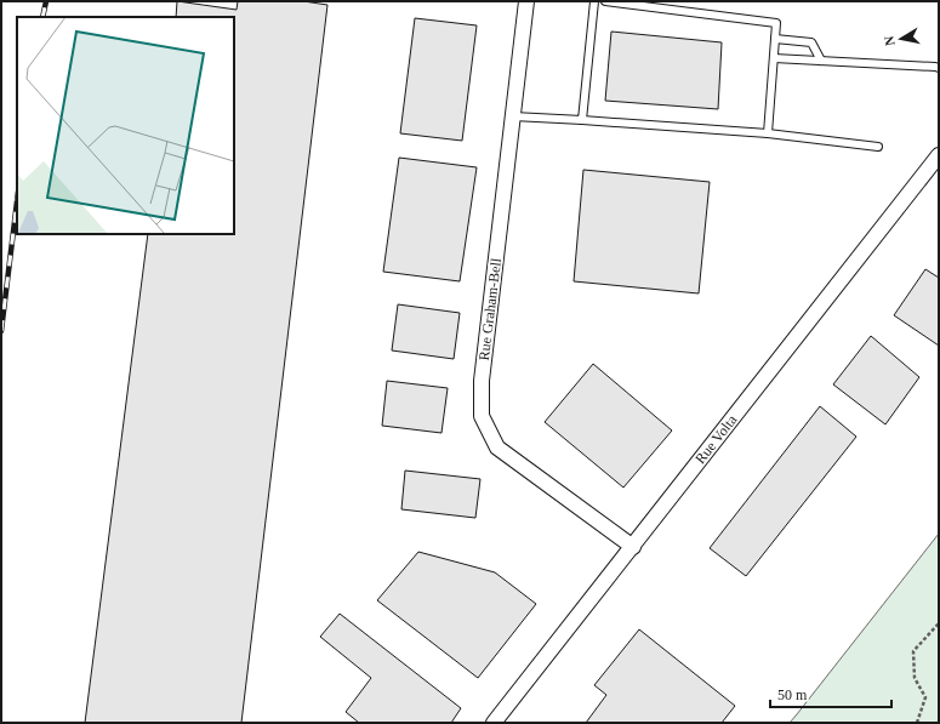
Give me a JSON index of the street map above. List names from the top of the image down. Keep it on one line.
{"streets":{"street":["Rue Graham-Bell","Rue Volta"]},"crossings":[["Rue Graham-Bell","Rue Volta"]],"scale_bar":"50 m","north":"left"}
